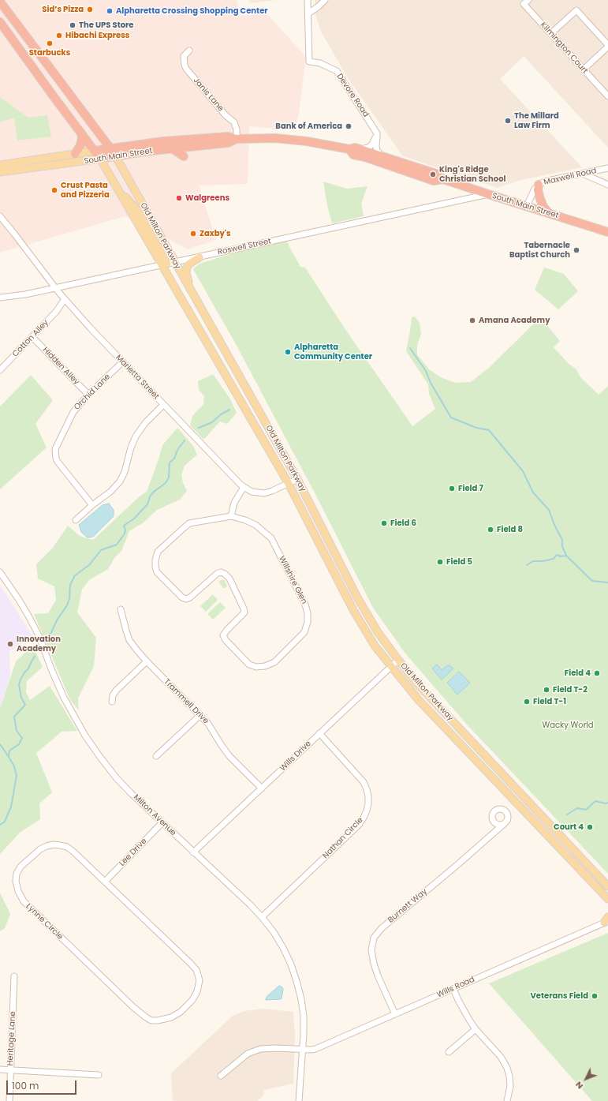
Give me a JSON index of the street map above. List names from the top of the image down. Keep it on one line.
{"streets":{"highway":["South Main Street","Old Milton Parkway"],"street":["Kilmington Court","Janis Lane","Devore Road","Maxwell Road","Roswell Street","Cotton Alley","Hidden Alley","Marietta Street","Orchid Lane","Willshire Glen","Trammell Drive","Wills Drive","Milton Avenue","Nathan Circle","Lee Drive","Burnett Way","Lynne Circle","Wills Road","Heritage Lane"]},"crossings":[["Janis Lane","South Main Street"],["South Main Street","Maxwell Road"],["South Main Street","Old Milton Parkway"],["South Main Street","Roswell Street"],["Old Milton Parkway","Roswell Street"],["Old Milton Parkway","Marietta Street"],["Old Milton Parkway","Wills Drive"],["Roswell Street","Marietta Street"],["Cotton Alley","Hidden Alley"],["Cotton Alley","Marietta Street"],["Hidden Alley","Orchid Lane"],["Marietta Street","Orchid Lane"],["Trammell Drive","Wills Drive"],["Wills Drive","Milton Avenue"],["Wills Drive","Nathan Circle"],["Milton Avenue","Nathan Circle"],["Milton Avenue","Lee Drive"],["Milton Avenue","Wills Road"],["Lee Drive","Lynne Circle"],["Burnett Way","Wills Road"]],"parks":["Wacky World"],"places":["Sid’s Pizza","Alpharetta Crossing Shopping Center","The UPS Store","Hibachi Express","Starbucks","The Millard Law Firm","Bank of America","King's Ridge Christian School","Crust Pasta and Pizzeria","Walgreens","Zaxby's","Tabernacle Baptist Church","Amana Academy","Alpharetta Community Center","Field 7","Field 6","Field 8","Field 5","Innovation Academy","Field 4","Field T-2","Field T-1","Court 4","Veterans Field"],"scale_bar":"100 m","north":"bottom left"}
